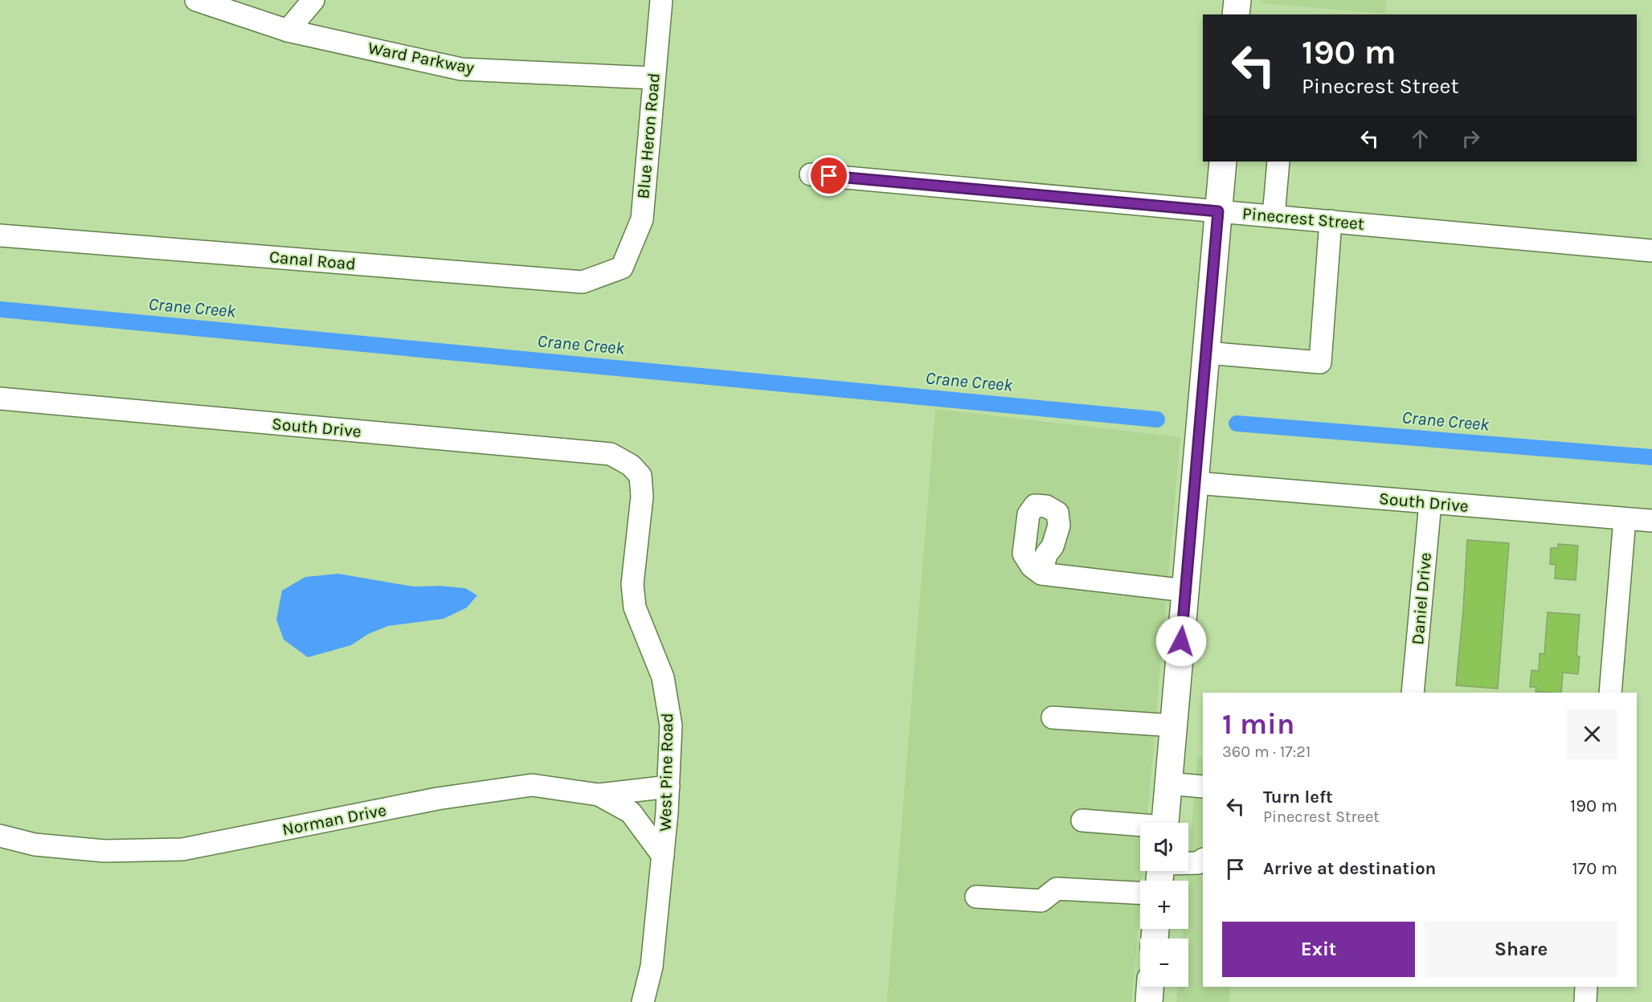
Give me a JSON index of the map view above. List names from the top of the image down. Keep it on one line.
{"streets":{"street":["Ward Parkway","Blue Heron Road","Pinecrest Street","Canal Road","South Drive","Daniel Drive","West Pine Road","Norman Drive"]},"crossings":[["Ward Parkway","Blue Heron Road"],["Blue Heron Road","Canal Road"],["South Drive","Daniel Drive"],["South Drive","West Pine Road"],["West Pine Road","Norman Drive"]],"water":["Crane Creek"],"page":{"turn":["190 m","Pinecrest Street"],"heading":["1 min","360 m · 17:21"],"list":[{"name":"Turn left","note":"Pinecrest Street","value":"190 m"},{"name":"Arrive at destination","value":"170 m"}],"map_buttons":["+","−"],"buttons":["Exit","Share"]}}
